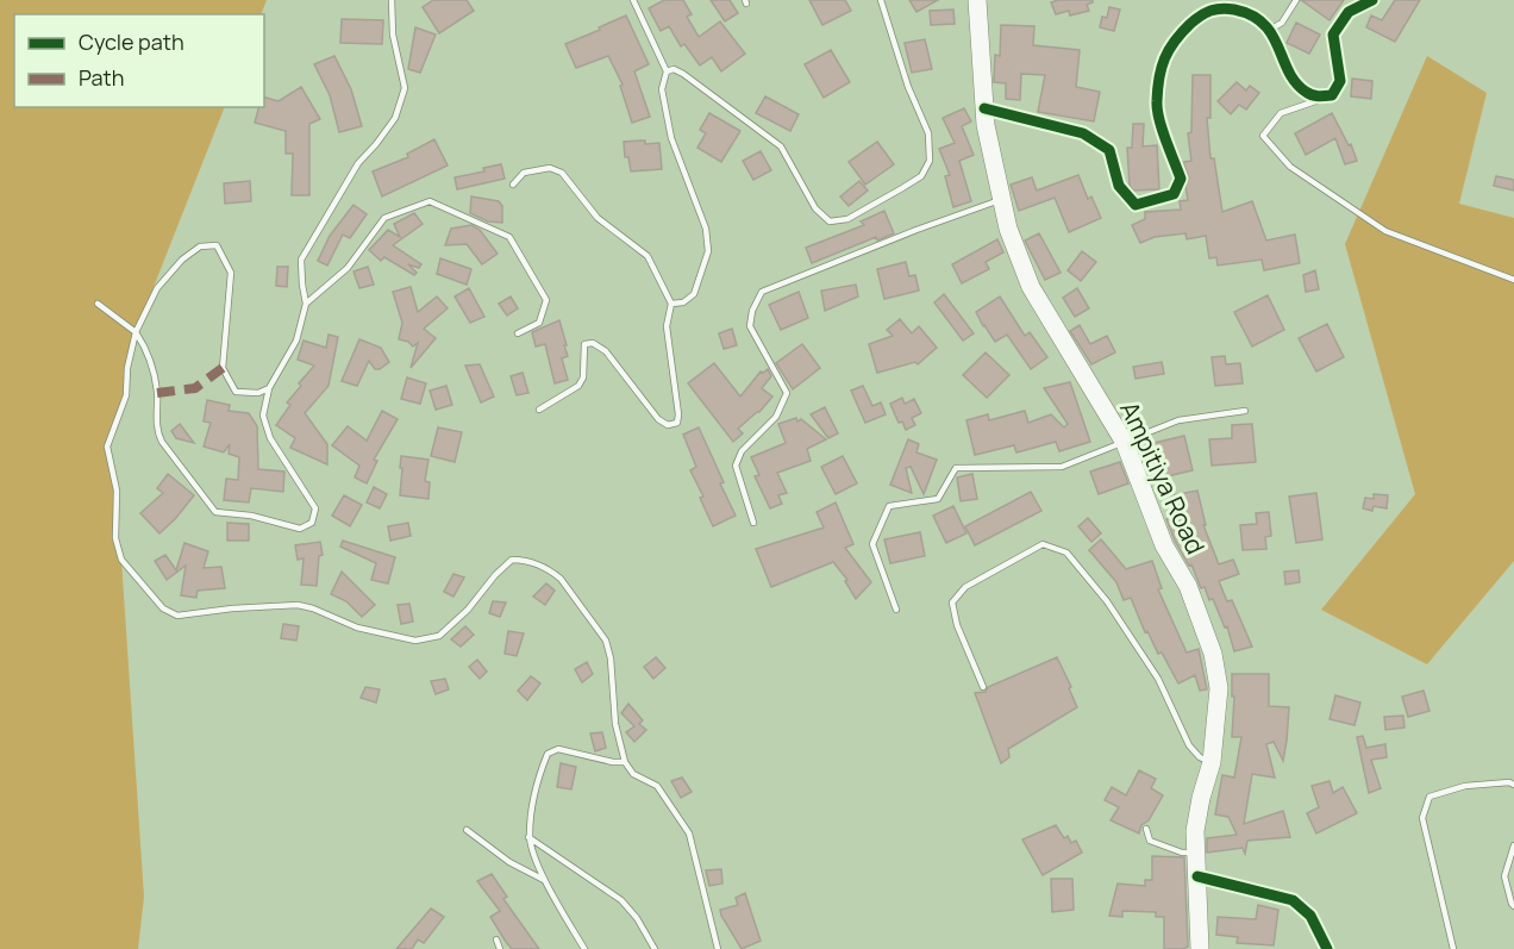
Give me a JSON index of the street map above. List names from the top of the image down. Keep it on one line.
{"streets":{"main road":["Ampitiya Road"]},"legend":["Cycle path","Path"]}
